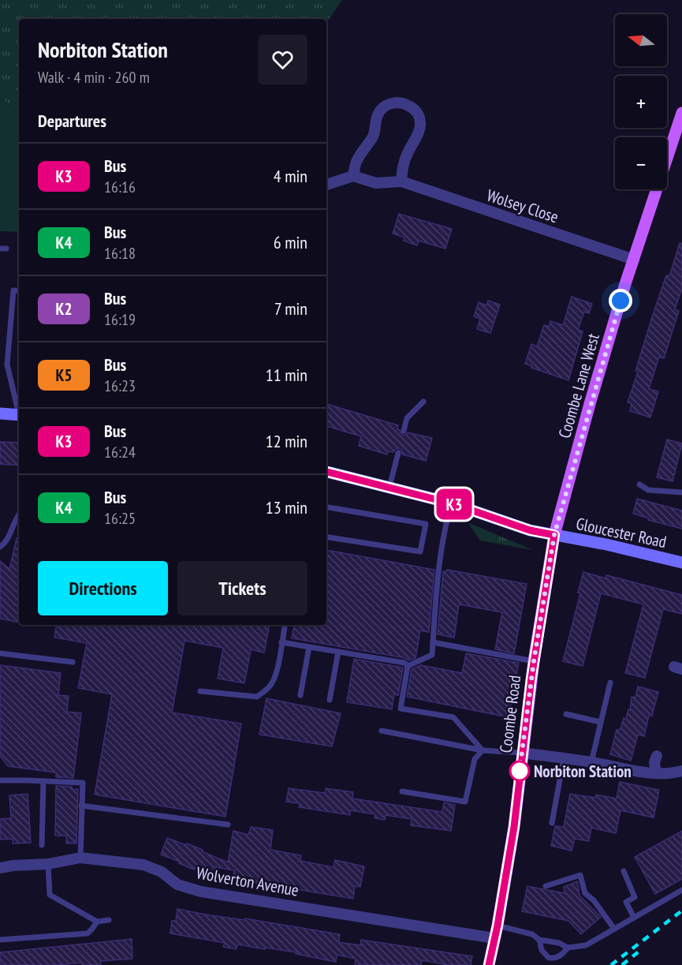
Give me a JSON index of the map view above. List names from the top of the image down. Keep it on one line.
{"streets":{"main road":["Coombe Lane West","Coombe Road"],"street":["Wolsey Close","Gloucester Road","Wolverton Avenue"]},"crossings":[["Wolsey Close","Coombe Lane West"],["Coombe Lane West","Gloucester Road"],["Coombe Lane West","Coombe Road"],["Gloucester Road","Coombe Road"],["Coombe Road","Wolverton Avenue"]],"places":["Norbiton Station"],"lines":["bus line K3"],"north":"left","page":{"on_map":"K3","map_buttons":["+","−"],"heading":[["Norbiton Station","Walk · 4 min · 260 m"],"Departures"],"list":[{"mark":"K3","name":"Bus","note":"16:16","value":"4 min"},{"mark":"K4","name":"Bus","note":"16:18","value":"6 min"},{"mark":"K2","name":"Bus","note":"16:19","value":"7 min"},{"mark":"K5","name":"Bus","note":"16:23","value":"11 min"},{"mark":"K3","name":"Bus","note":"16:24","value":"12 min"},{"mark":"K4","name":"Bus","note":"16:25","value":"13 min"}],"buttons":["Directions","Tickets"]}}
